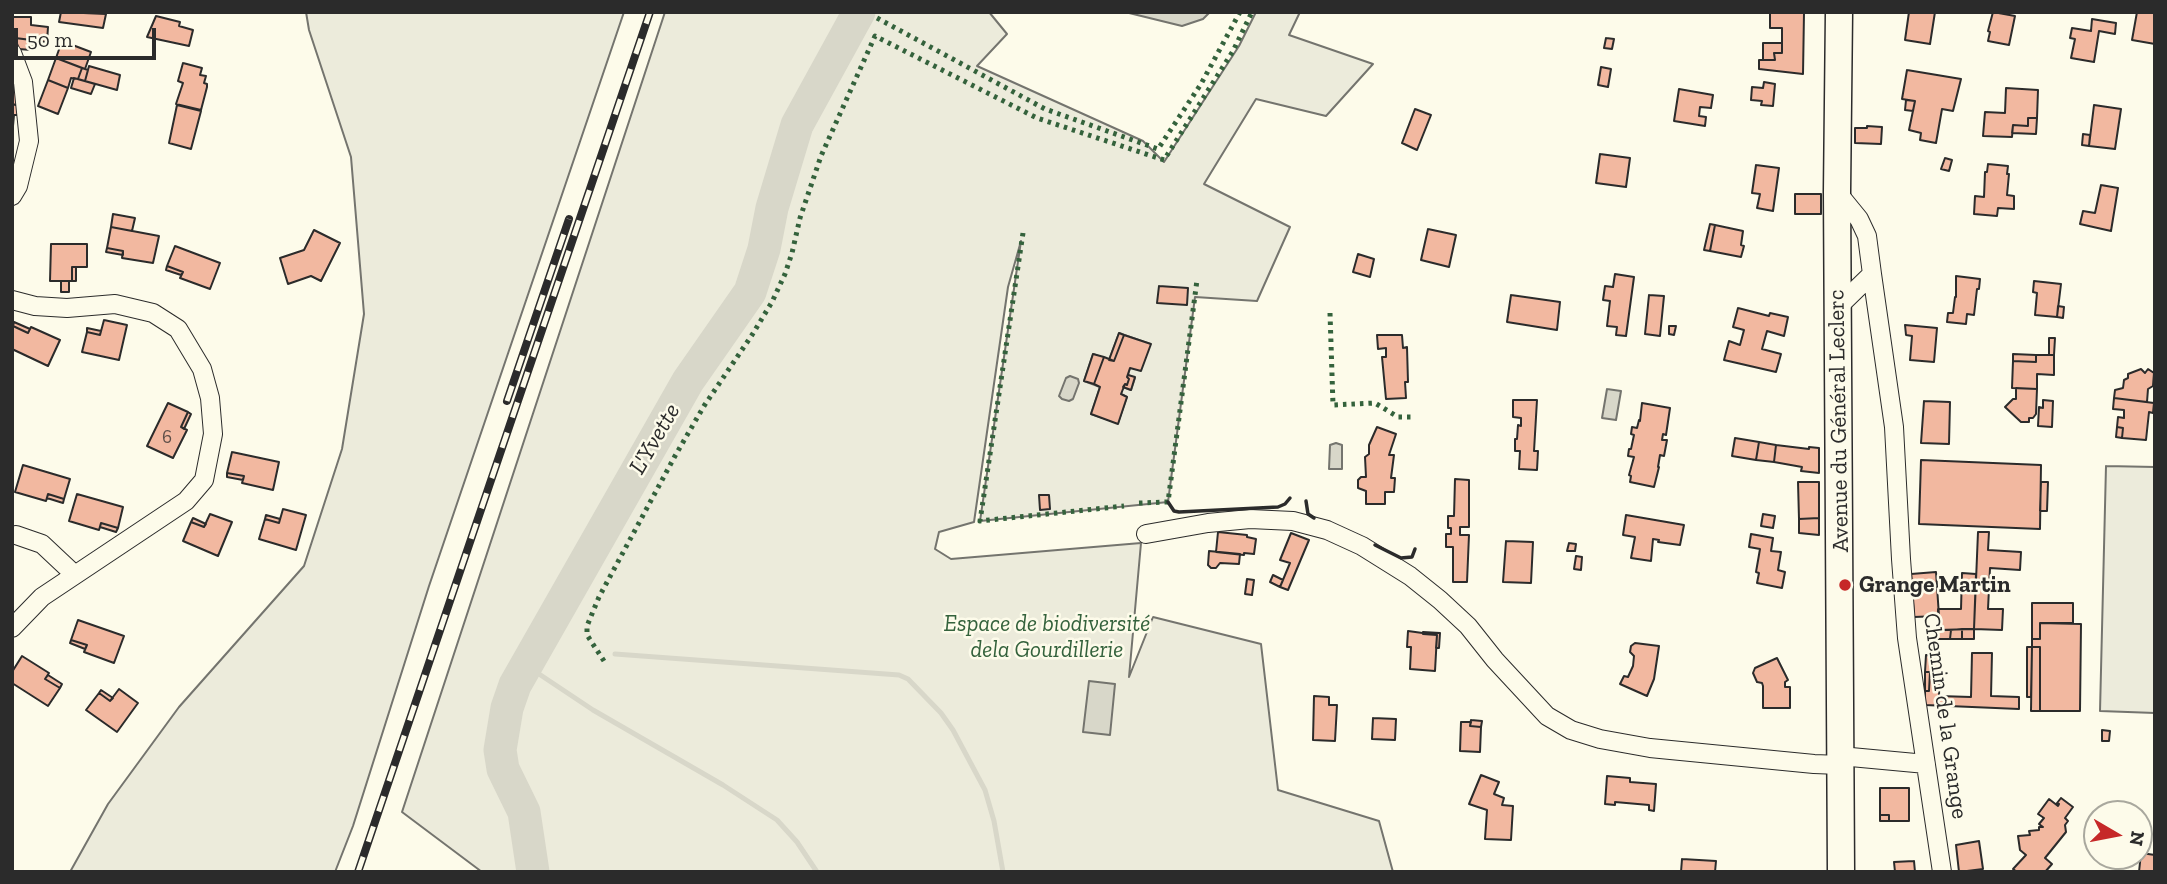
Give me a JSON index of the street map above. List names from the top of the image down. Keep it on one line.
{"streets":{"main road":["Avenue du Général Leclerc"],"street":["Chemin de la Grange"]},"crossings":[["Avenue du Général Leclerc","Chemin de la Grange"]],"water":["L'Yvette"],"parks":["Espace de biodiversité dela Gourdillerie"],"places":["Grange Martin"],"house_numbers":["6"],"scale_bar":"50 m","north":"right"}
